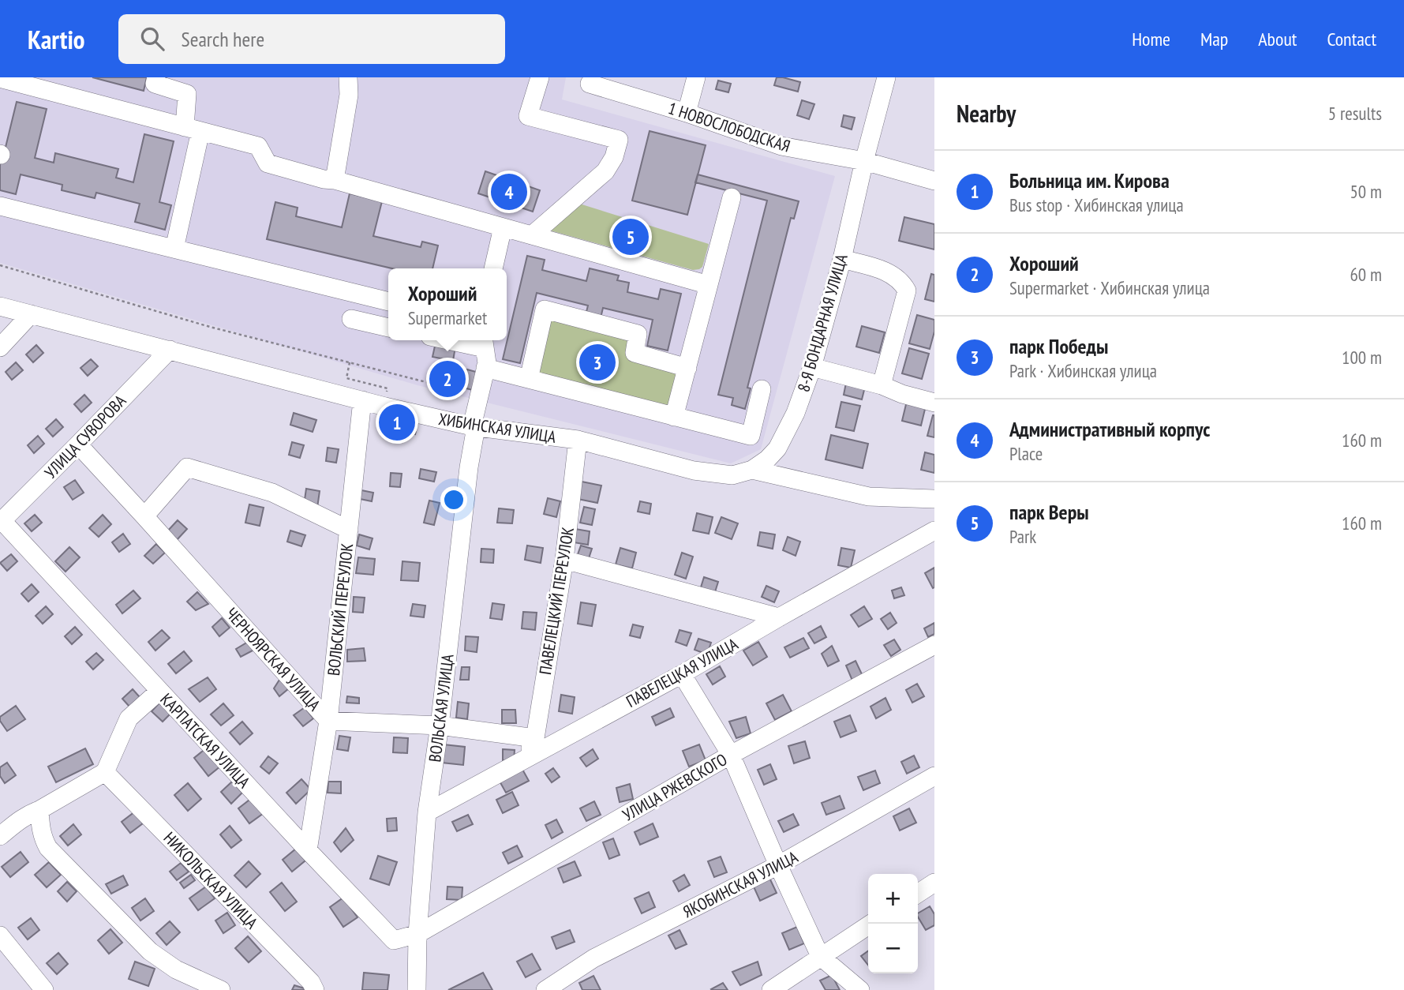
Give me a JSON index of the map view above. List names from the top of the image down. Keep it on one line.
{"streets":{"street":["1 НОВОСЛОБОДСКАЯ","8-Я БОНДАРНАЯ УЛИЦА","ХИБИНСКАЯ УЛИЦА","УЛИЦА СУВОРОВА","ПАВЕЛЕЦКИЙ ПЕРЕУЛОК","ВОЛЬСКИЙ ПЕРЕУЛОК","ЧЕРНОЯРСКАЯ УЛИЦА","ПАВЕЛЕЦКАЯ УЛИЦА","ВОЛЬСКАЯ УЛИЦА","КАРПАТСКАЯ УЛИЦА","УЛИЦА РЖЕВСКОГО","НИКОЛЬСКАЯ УЛИЦА","ЯКОБИНСКАЯ УЛИЦА"]},"crossings":[["1 НОВОСЛОБОДСКАЯ","8-Я БОНДАРНАЯ УЛИЦА"],["8-Я БОНДАРНАЯ УЛИЦА","ХИБИНСКАЯ УЛИЦА"],["ХИБИНСКАЯ УЛИЦА","УЛИЦА СУВОРОВА"],["ХИБИНСКАЯ УЛИЦА","ПАВЕЛЕЦКИЙ ПЕРЕУЛОК"],["ХИБИНСКАЯ УЛИЦА","ВОЛЬСКИЙ ПЕРЕУЛОК"],["ХИБИНСКАЯ УЛИЦА","ВОЛЬСКАЯ УЛИЦА"],["УЛИЦА СУВОРОВА","ЧЕРНОЯРСКАЯ УЛИЦА"],["УЛИЦА СУВОРОВА","КАРПАТСКАЯ УЛИЦА"],["ПАВЕЛЕЦКИЙ ПЕРЕУЛОК","ЧЕРНОЯРСКАЯ УЛИЦА"],["ПАВЕЛЕЦКИЙ ПЕРЕУЛОК","ПАВЕЛЕЦКАЯ УЛИЦА"],["ВОЛЬСКИЙ ПЕРЕУЛОК","ЧЕРНОЯРСКАЯ УЛИЦА"],["ВОЛЬСКИЙ ПЕРЕУЛОК","КАРПАТСКАЯ УЛИЦА"],["ЧЕРНОЯРСКАЯ УЛИЦА","ВОЛЬСКАЯ УЛИЦА"],["ПАВЕЛЕЦКАЯ УЛИЦА","ВОЛЬСКАЯ УЛИЦА"],["ВОЛЬСКАЯ УЛИЦА","КАРПАТСКАЯ УЛИЦА"],["ВОЛЬСКАЯ УЛИЦА","УЛИЦА РЖЕВСКОГО"],["КАРПАТСКАЯ УЛИЦА","УЛИЦА РЖЕВСКОГО"]],"page":{"header":"Kartio","search":"Search here","nav":["Home","Map","About","Contact"],"heading":["Nearby","5 results"],"list":[{"mark":"1","name":"Больница им. Кирова","note":"Bus stop · Хибинская улица","value":"50 m"},{"mark":"2","name":"Хороший","note":"Supermarket · Хибинская улица","value":"60 m"},{"mark":"3","name":"парк Победы","note":"Park · Хибинская улица","value":"100 m"},{"mark":"4","name":"Административный корпус","note":"Place","value":"160 m"},{"mark":"5","name":"парк Веры","note":"Park","value":"160 m"}],"pins":["4","5","3","2","1"],"popup":["Хороший","Supermarket"],"map_buttons":["+","−"]}}
